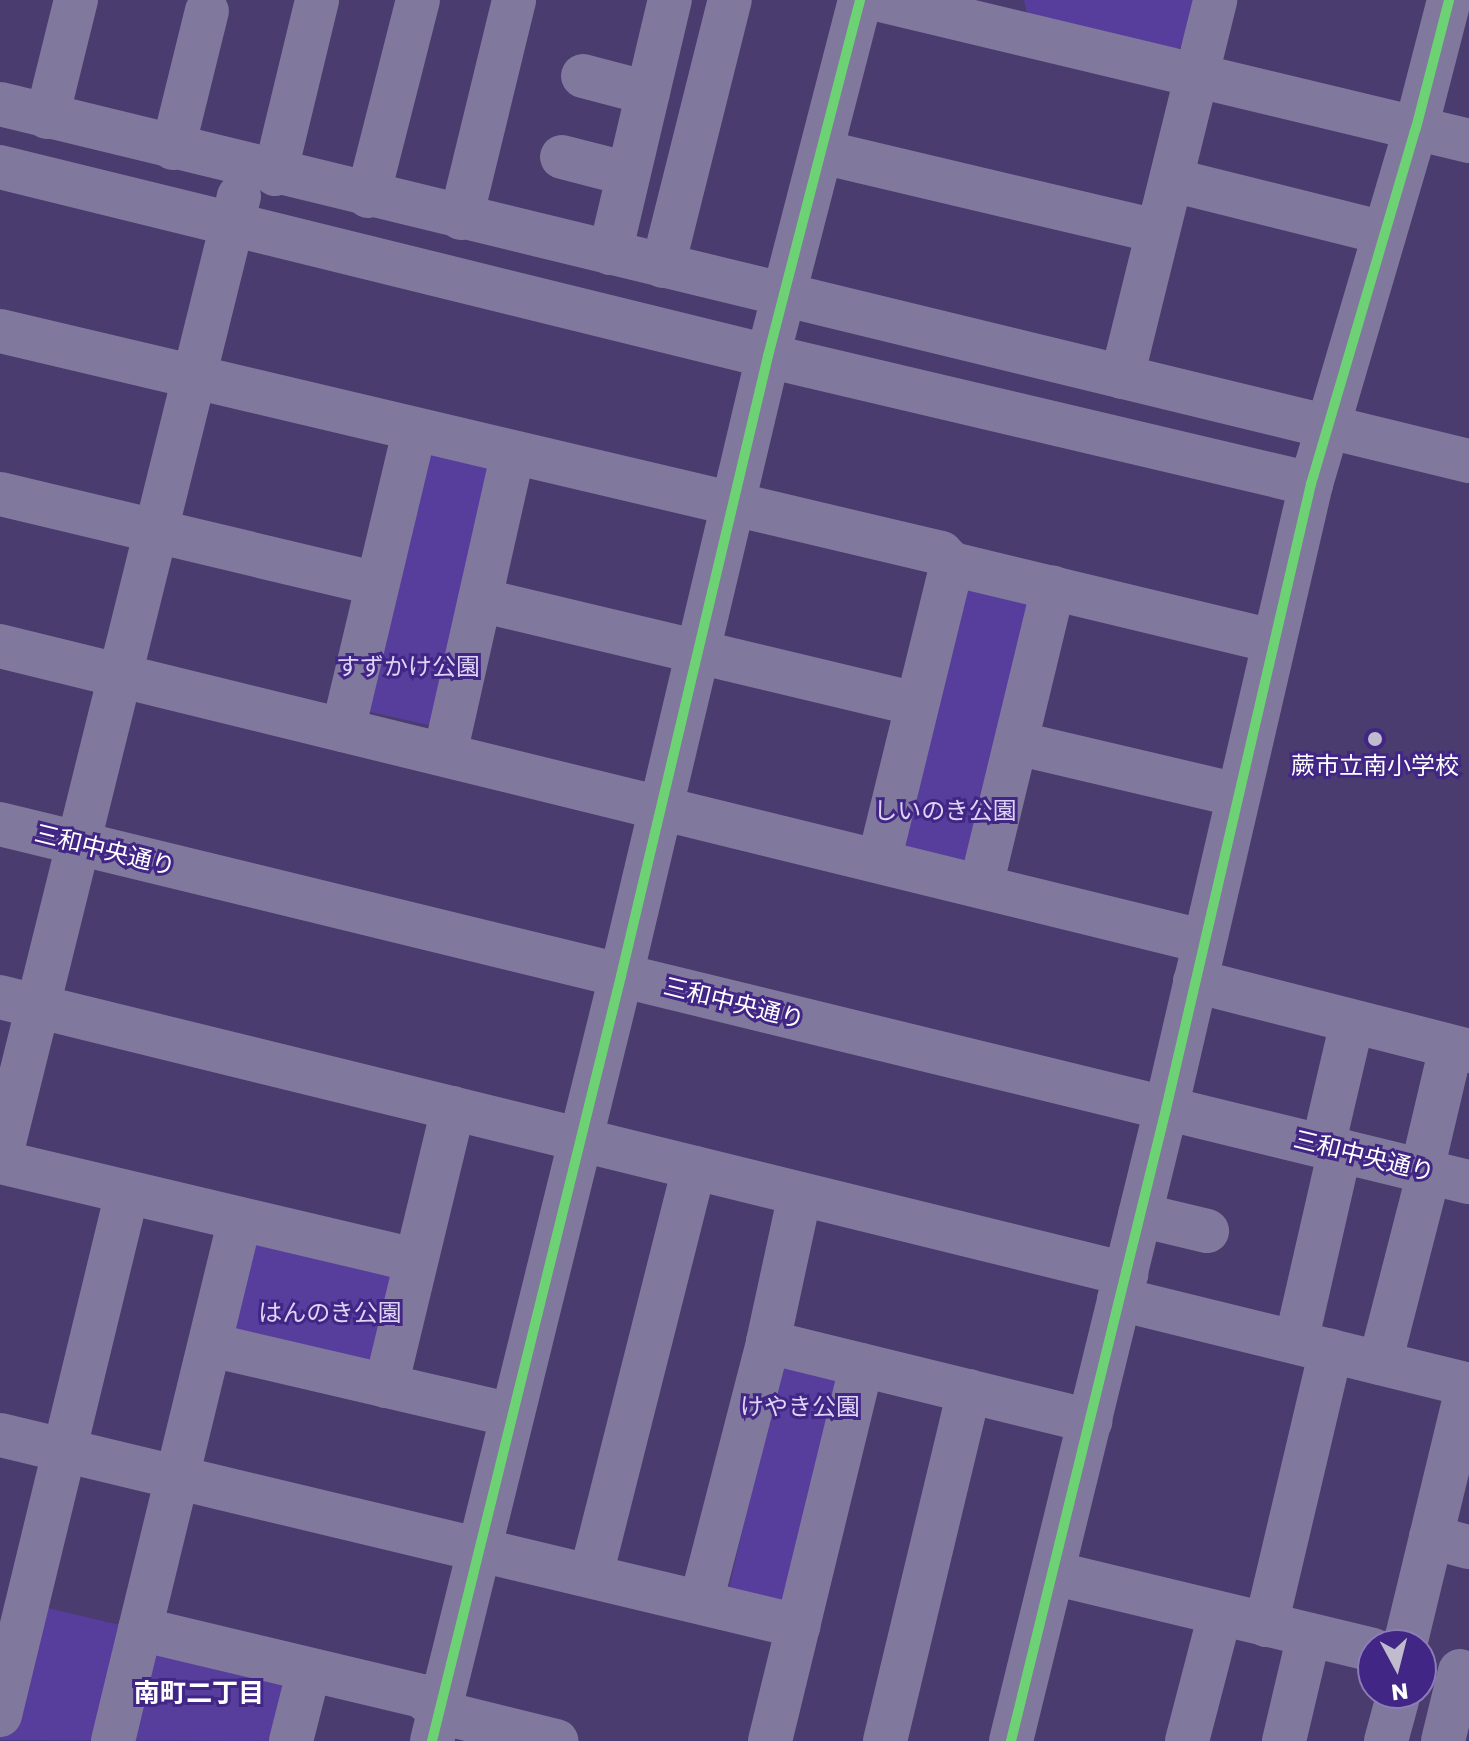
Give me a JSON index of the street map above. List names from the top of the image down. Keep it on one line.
{"streets":{"street":["三和中央通り"]},"districts":["南町二丁目"],"parks":["すずかけ公園","しいのき公園","はんのき公園","けやき公園"],"places":["蕨市立南小学校"],"north":"bottom"}
